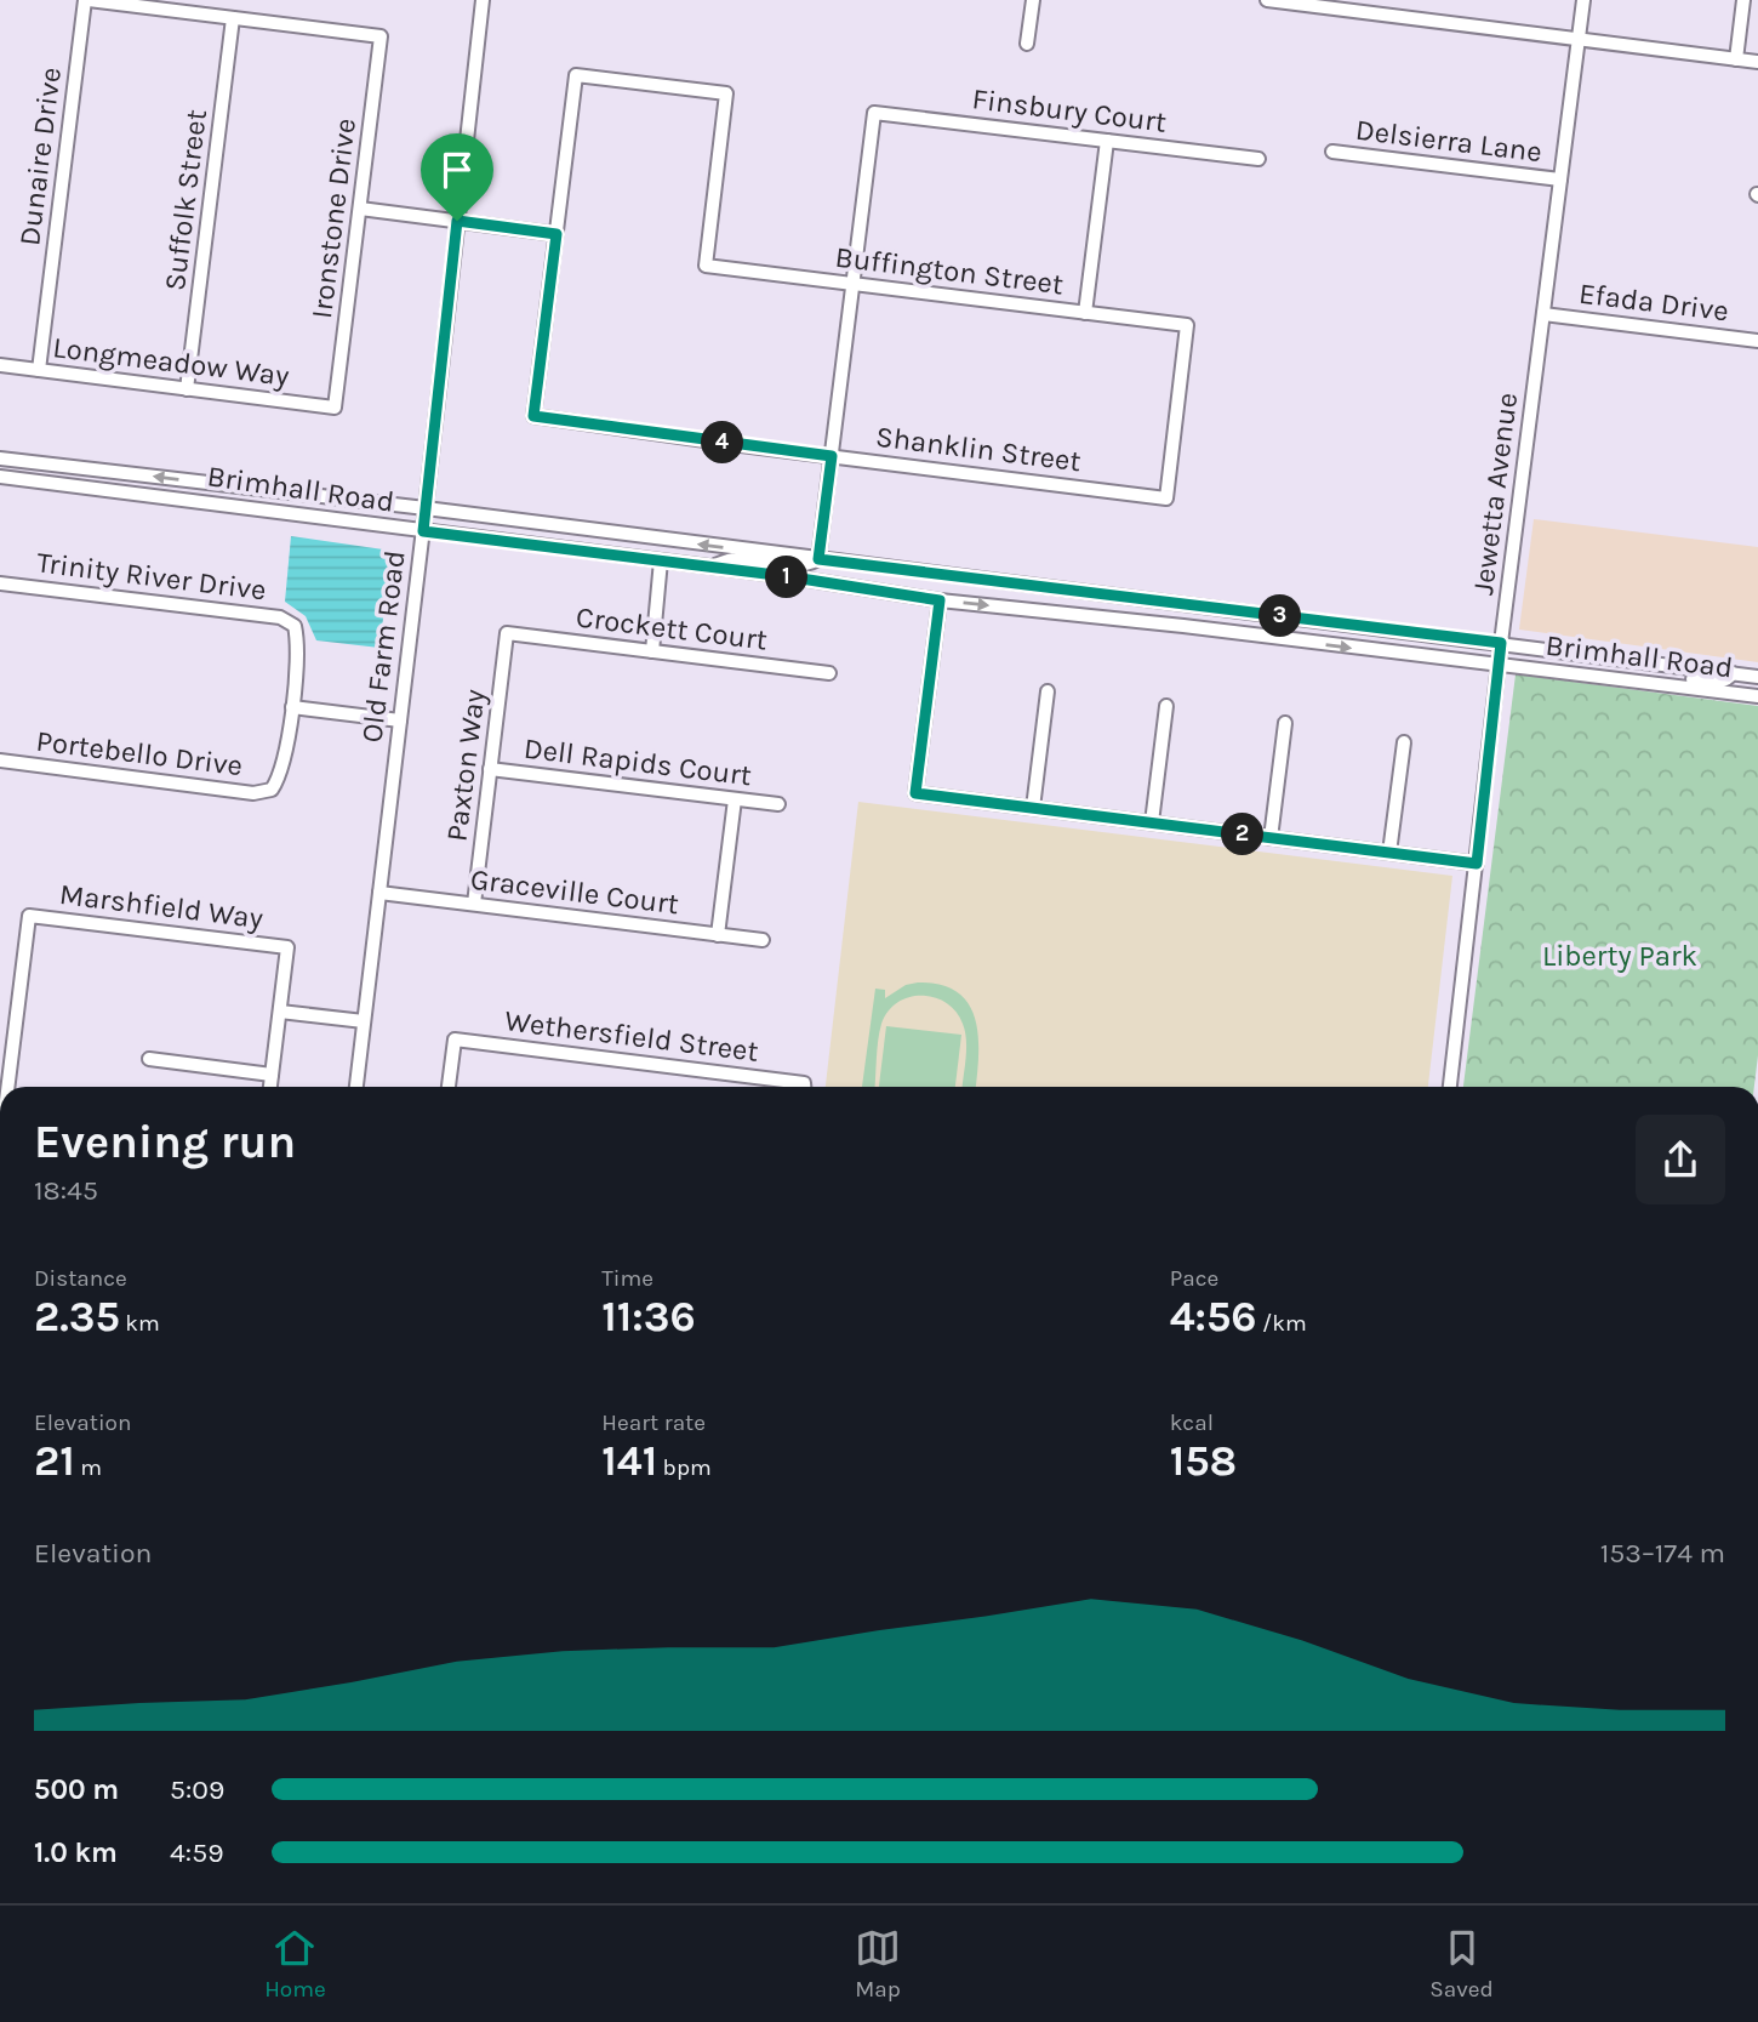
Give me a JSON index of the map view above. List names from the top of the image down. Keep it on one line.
{"streets":{"street":["Finsbury Court","Delsierra Lane","Dunaire Drive","Suffolk Street","Ironstone Drive","Buffington Street","Efada Drive","Longmeadow Way","Shanklin Street","Brimhall Road","Jewetta Avenue","Trinity River Drive","Crockett Court","Old Farm Road","Portebello Drive","Dell Rapids Court","Paxton Way","Graceville Court","Marshfield Way","Wethersfield Street"]},"crossings":[["Finsbury Court","Buffington Street"],["Delsierra Lane","Jewetta Avenue"],["Dunaire Drive","Longmeadow Way"],["Suffolk Street","Ironstone Drive"],["Suffolk Street","Longmeadow Way"],["Ironstone Drive","Longmeadow Way"],["Buffington Street","Shanklin Street"],["Efada Drive","Jewetta Avenue"],["Brimhall Road","Jewetta Avenue"],["Brimhall Road","Old Farm Road"],["Trinity River Drive","Portebello Drive"],["Crockett Court","Paxton Way"],["Old Farm Road","Graceville Court"],["Dell Rapids Court","Paxton Way"],["Paxton Way","Graceville Court"]],"parks":["Liberty Park"],"page":{"pins":["4","1","3","2"],"heading":["Evening run","18:45"],"stats":[["Distance","2.35 km"],["Time","11:36"],["Pace","4:56 /km"],["Elevation","21 m"],["Heart rate","141 bpm"],["kcal","158"]],"chart":["Elevation","153–174 m"],"list":[{"name":"500 m","note":"5:09"},{"name":"1.0 km","note":"4:59"}],"tabs":["Home","Map","Saved"]}}
